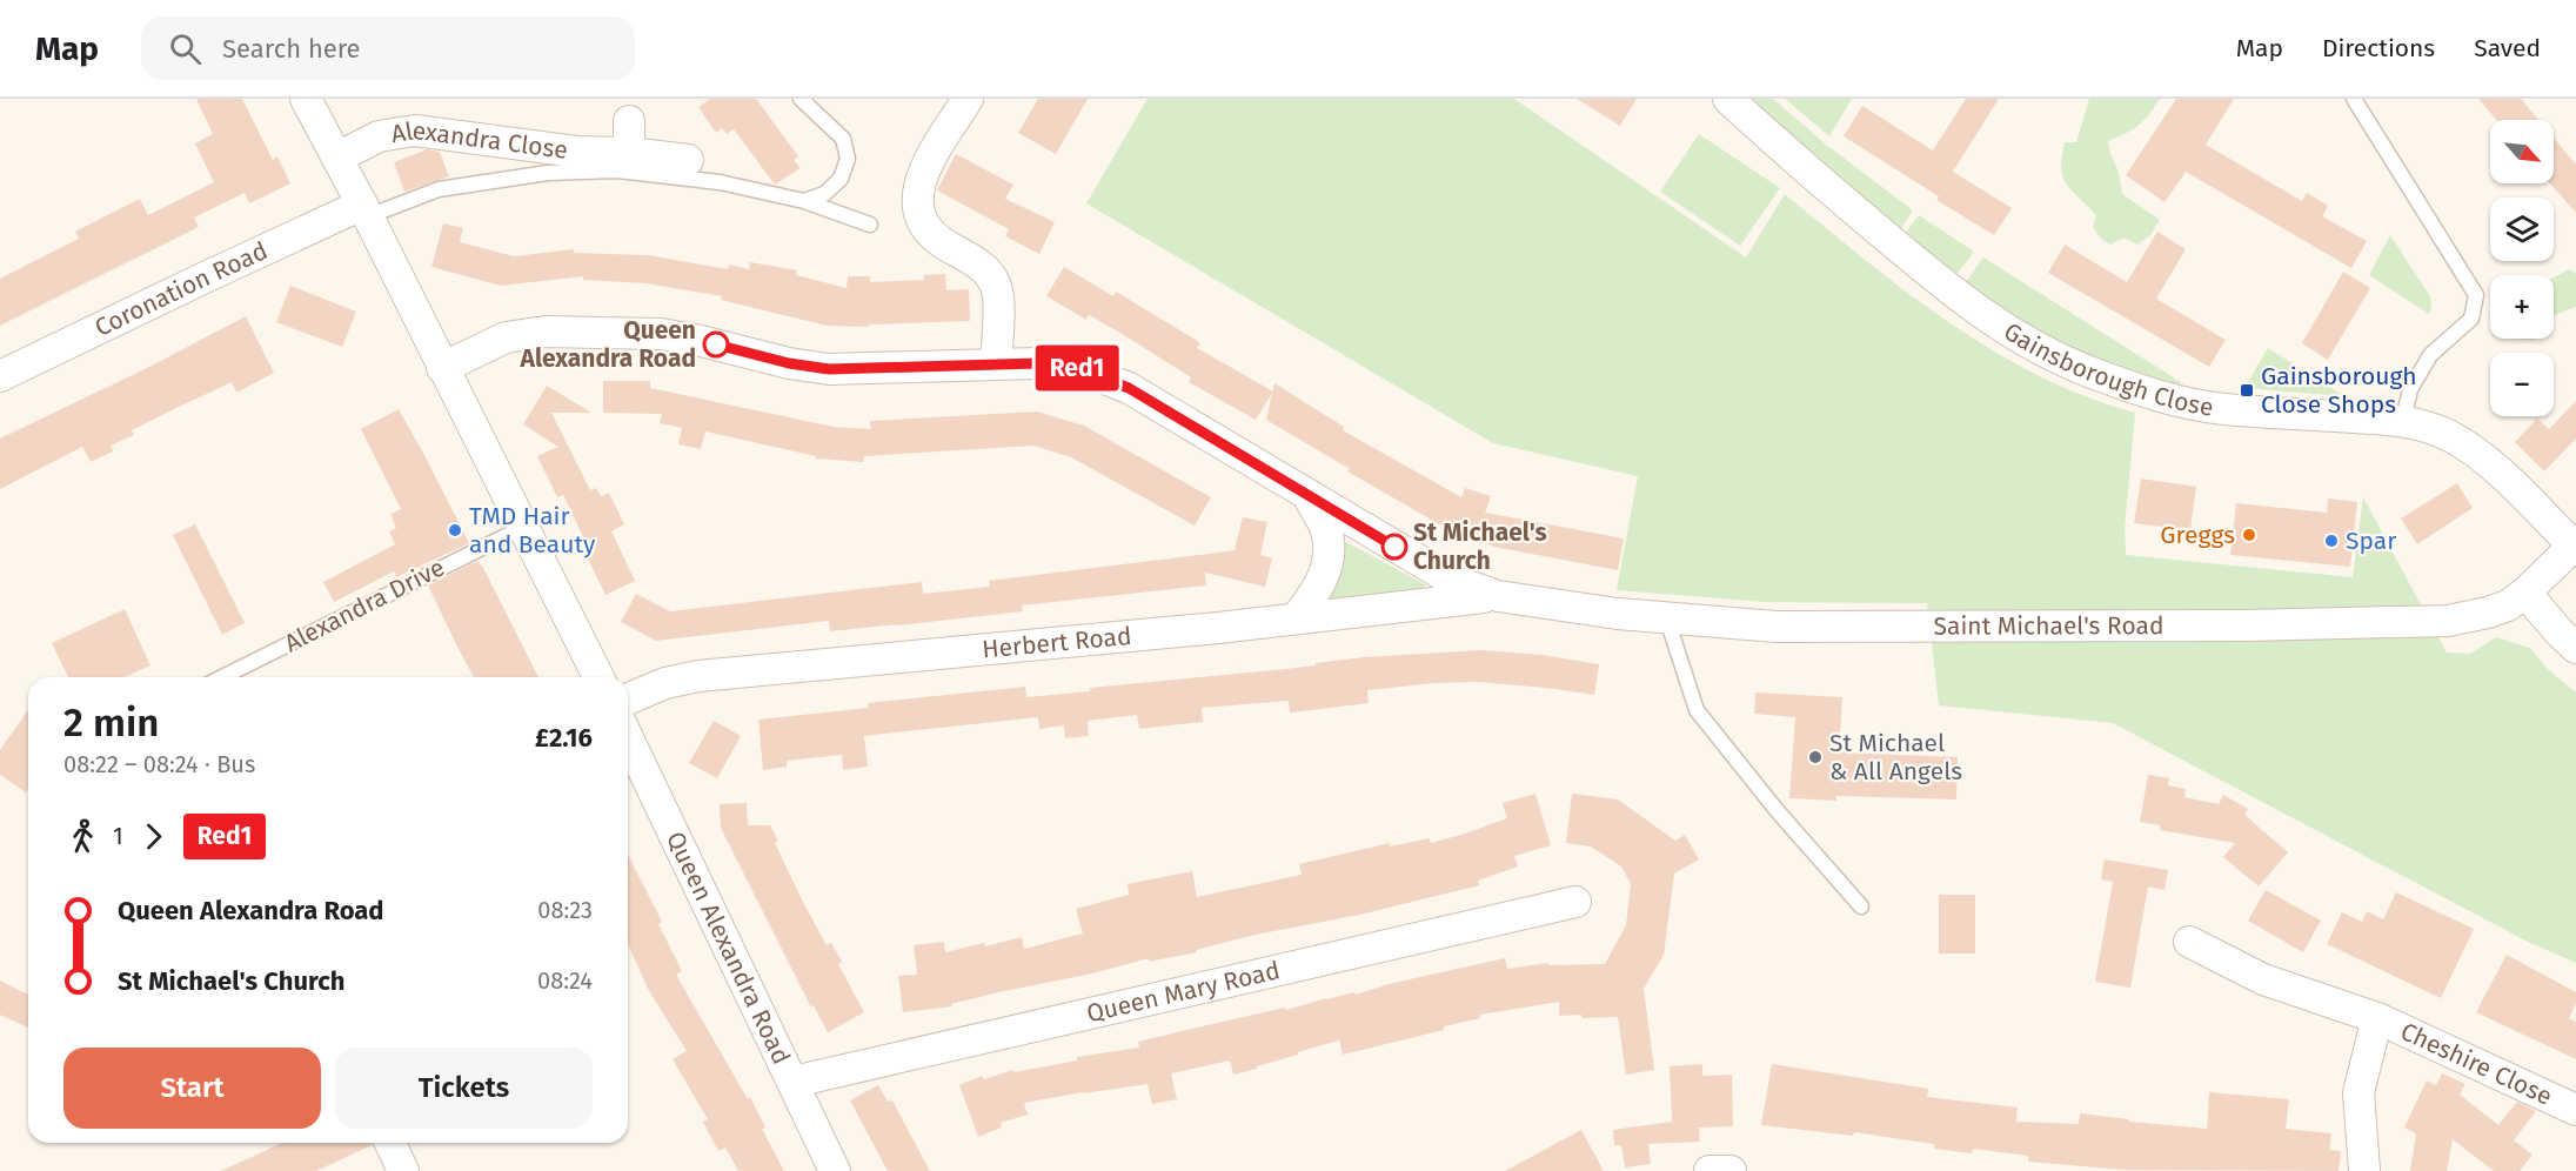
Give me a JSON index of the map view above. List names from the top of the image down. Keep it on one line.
{"streets":{"street":["Alexandra Close","Coronation Road","Gainsborough Close","Saint Michael's Road","Herbert Road","Queen Alexandra Road","Queen Mary Road","Cheshire Close"],"lane":["Alexandra Drive"]},"crossings":[["Gainsborough Close","Saint Michael's Road"],["Saint Michael's Road","Herbert Road"],["Queen Alexandra Road","Queen Mary Road"]],"places":{"other":["Queen Alexandra Road","TMD Hair and Beauty","Greggs","Spar","St Michael's Church","St Michael & All Angels"],"transit":["Gainsborough Close Shops"]},"lines":["bus line Red1"],"north":"bottom right","page":{"header":"Map","search":"Search here","nav":["Map","Directions","Saved"],"on_map":"Red1","map_buttons":["+","−"],"heading":["2 min","08:22 – 08:24 · Bus","£2.16"],"legs":["1","Red1"],"list":[{"name":"Queen Alexandra Road","value":"08:23"},{"name":"St Michael's Church","value":"08:24"}],"buttons":["Start","Tickets"]}}
